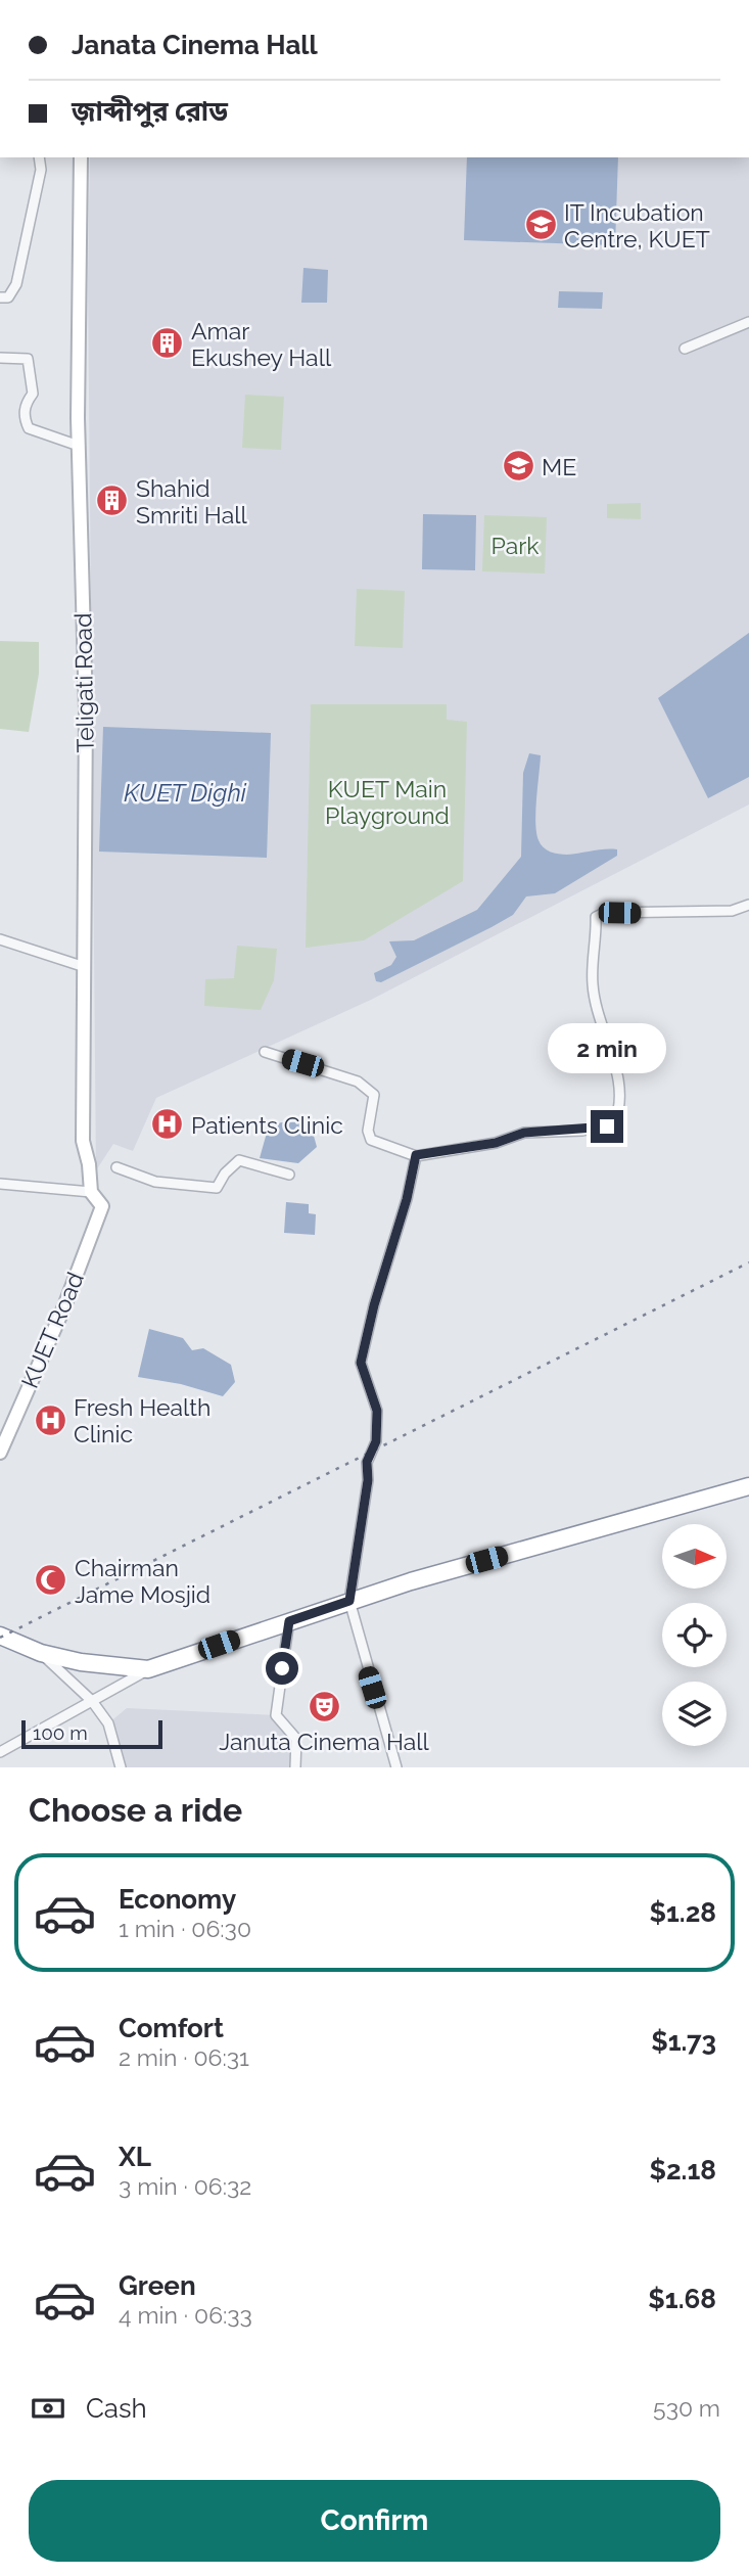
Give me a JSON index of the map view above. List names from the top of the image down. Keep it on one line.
{"streets":{"main road":["Teligati Road","KUET Road"]},"crossings":[["Teligati Road","KUET Road"]],"water":["KUET Dighi"],"parks":["Park","KUET Main Playground"],"places":{"school or university":["IT Incubation Centre, KUET","ME"],"building":["Amar Ekushey Hall","Shahid Smriti Hall"],"hospital":["Patients Clinic","Fresh Health Clinic"],"mosque":["Chairman Jame Mosjid"],"theatre":["Januta Cinema Hall"]},"scale_bar":"100 m","north":"right","page":{"banner":["Janata Cinema Hall","জ়াব্দীপুর রোড"],"bubble":"2 min","scale":"100 m","heading":"Choose a ride","list":[{"name":"Economy","note":"1 min · 06:30","value":"$1.28"},{"name":"Comfort","note":"2 min · 06:31","value":"$1.73"},{"name":"XL","note":"3 min · 06:32","value":"$2.18"},{"name":"Green","note":"4 min · 06:33","value":"$1.68"}],"pay":["Cash","530 m"],"buttons":"Confirm"}}
